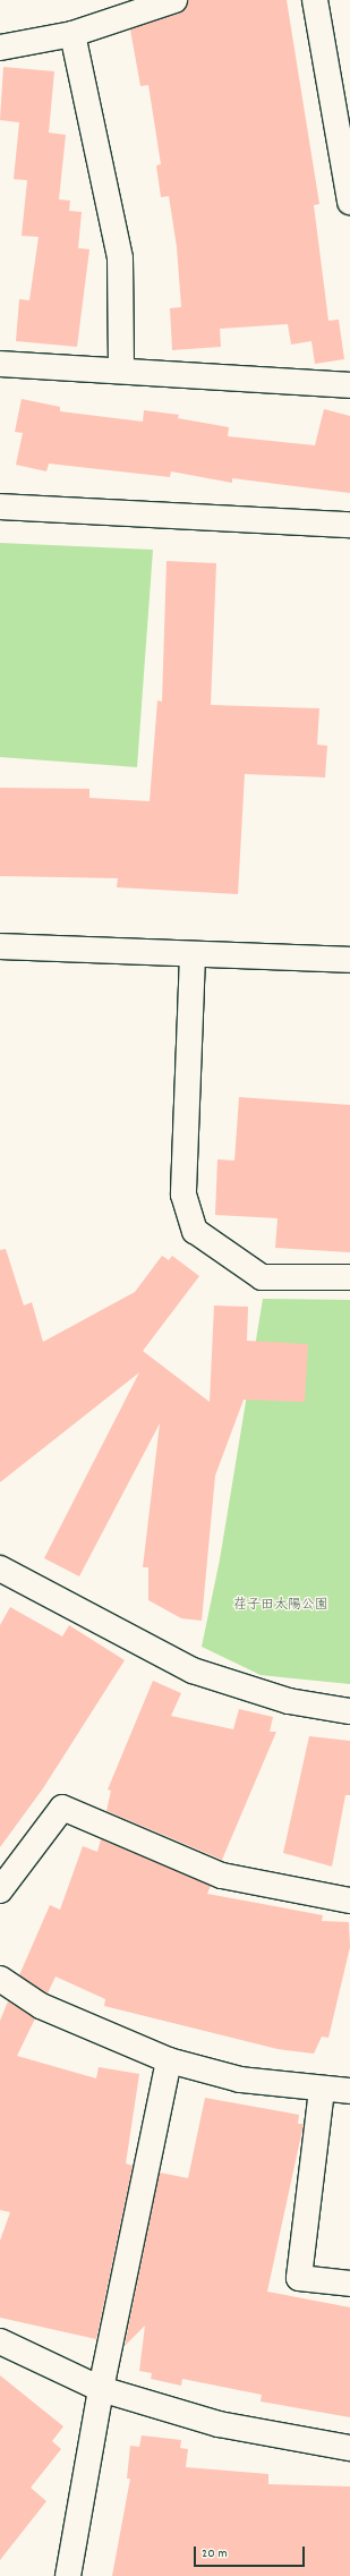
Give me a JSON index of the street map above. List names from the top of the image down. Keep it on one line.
{"parks":["荏子田太陽公園"],"scale_bar":"20 m"}
